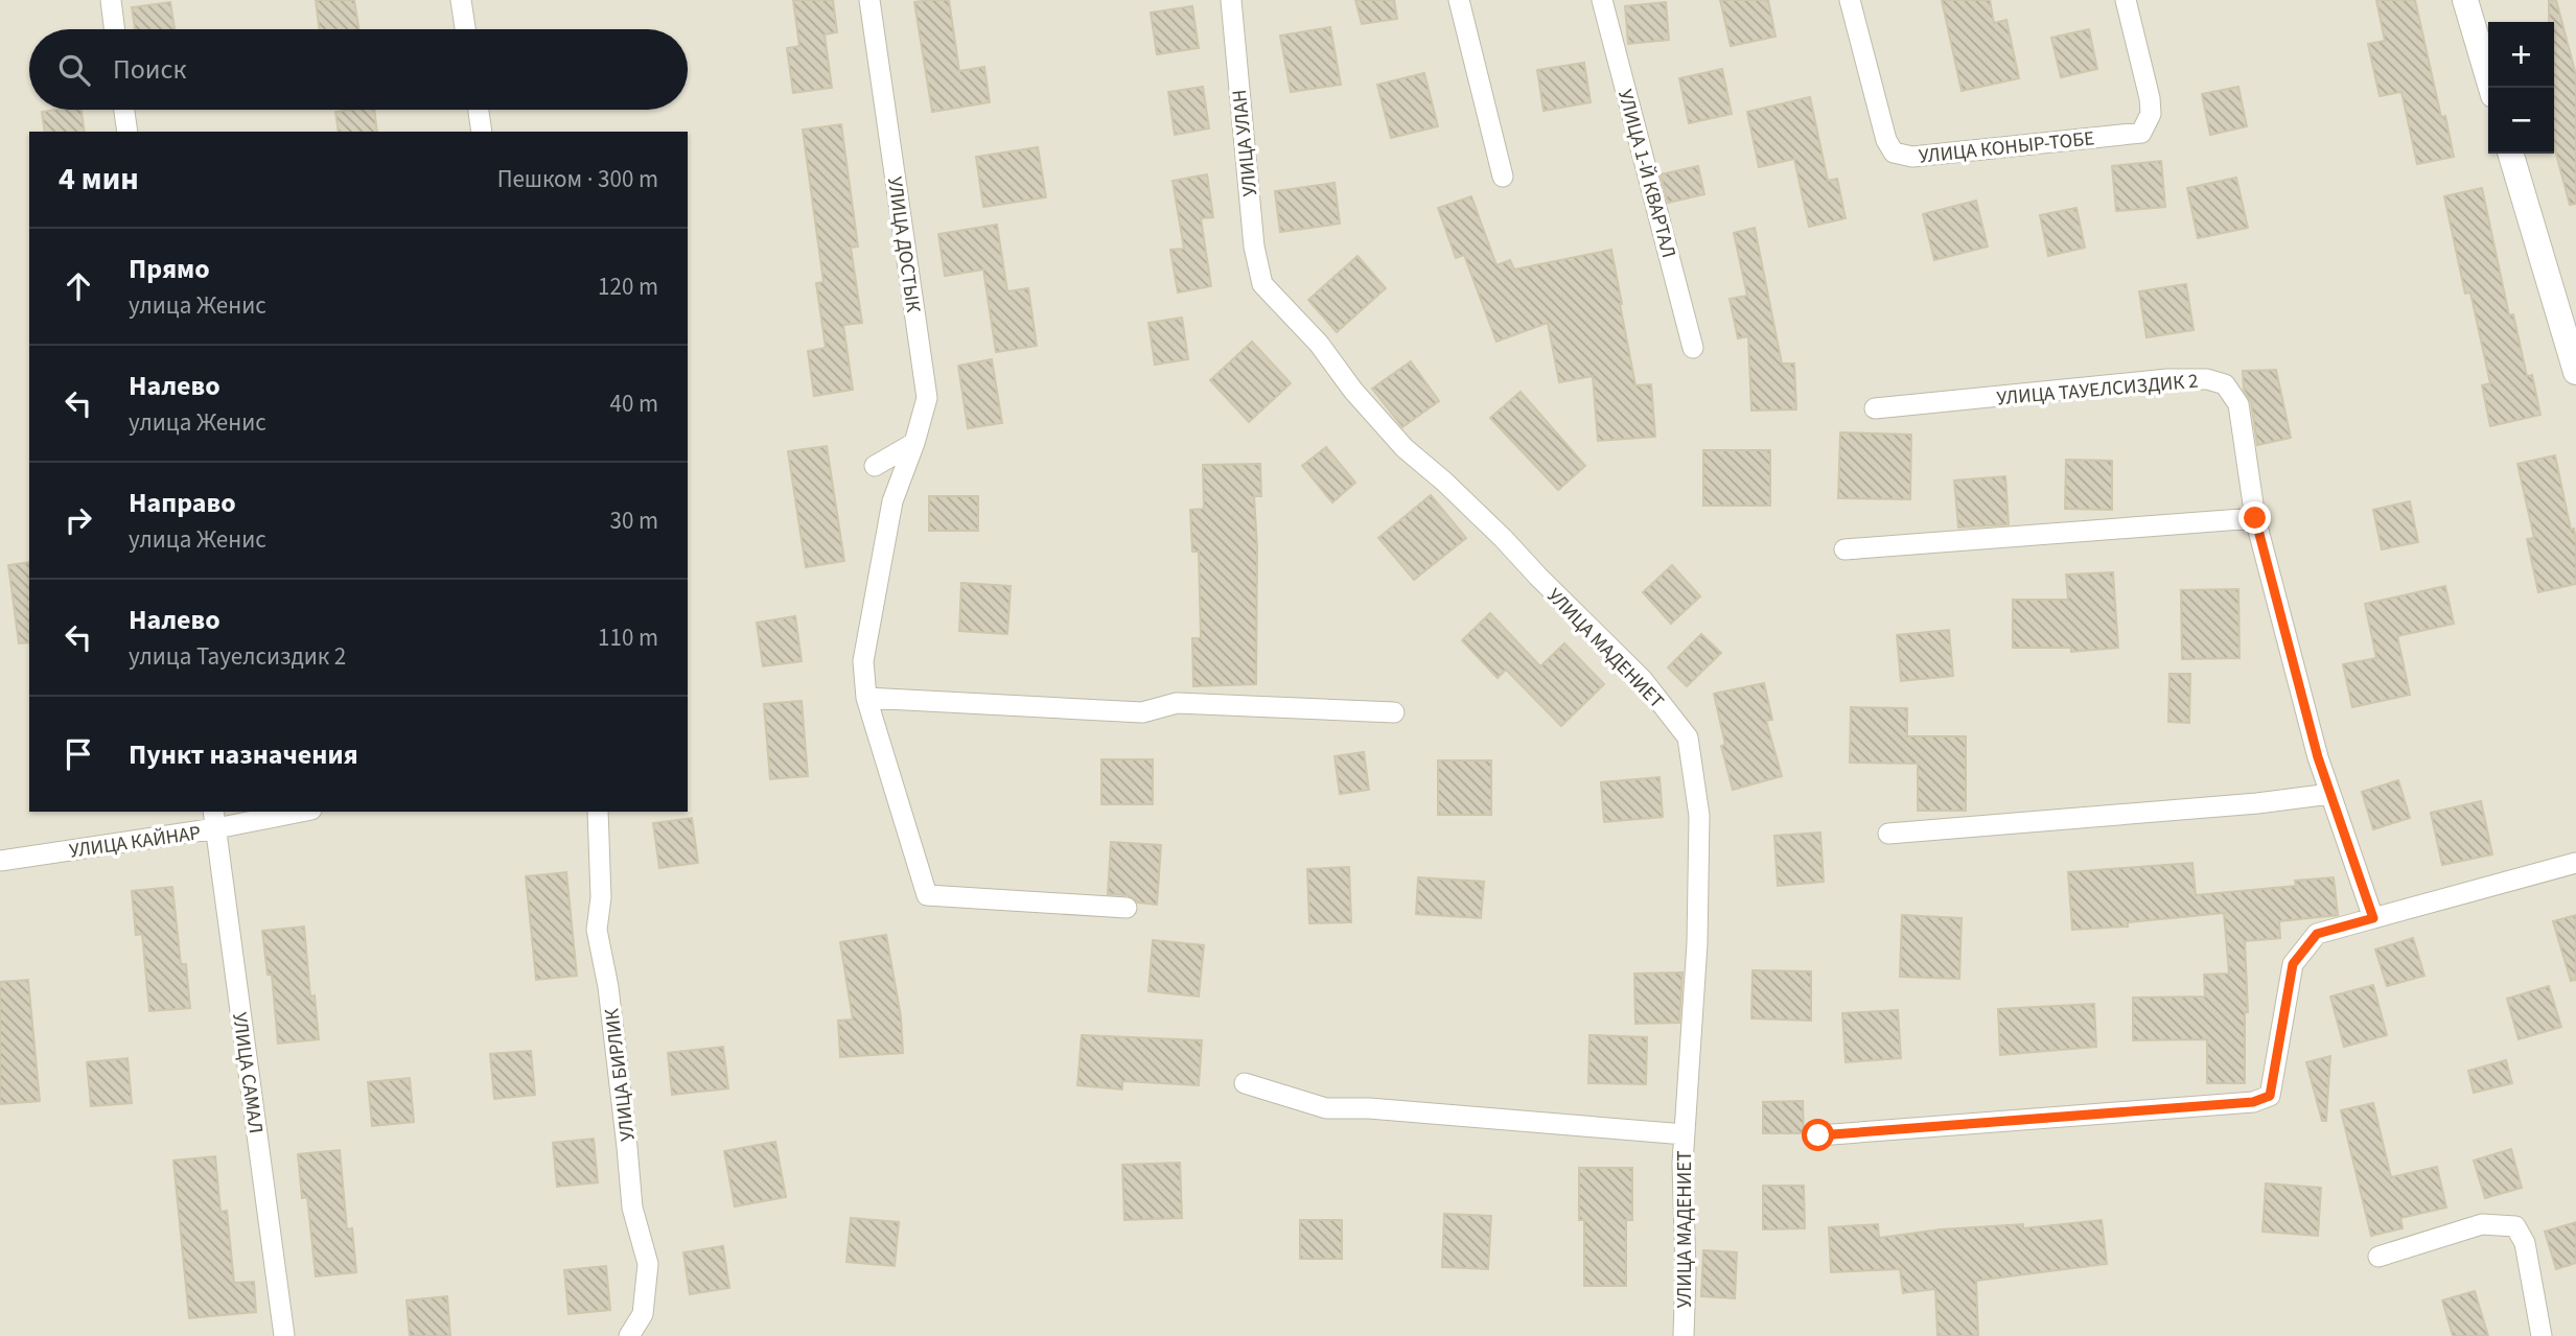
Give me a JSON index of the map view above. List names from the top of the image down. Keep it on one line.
{"streets":{"street":["УЛИЦА УЛАН","УЛИЦА КОНЫР-ТОБЕ","УЛИЦА 1-Й КВАРТАЛ","УЛИЦА ДОСТЫК","УЛИЦА ТАУЕЛСИЗДИК 2","УЛИЦА МАДЕНИЕТ","УЛИЦА КАЙНАР","УЛИЦА САМАЛ","УЛИЦА БИРЛИК"]},"crossings":[["УЛИЦА УЛАН","УЛИЦА МАДЕНИЕТ"],["УЛИЦА КАЙНАР","УЛИЦА САМАЛ"]],"page":{"map_buttons":["+","−"],"search":"Поиск","heading":["4 мин","Пешком · 300 m"],"list":[["Прямо","улица Женис","120 m"],["Налево","улица Женис","40 m"],["Направо","улица Женис","30 m"],["Налево","улица Тауелсиздик 2","110 m"],"Пункт назначения"]}}
